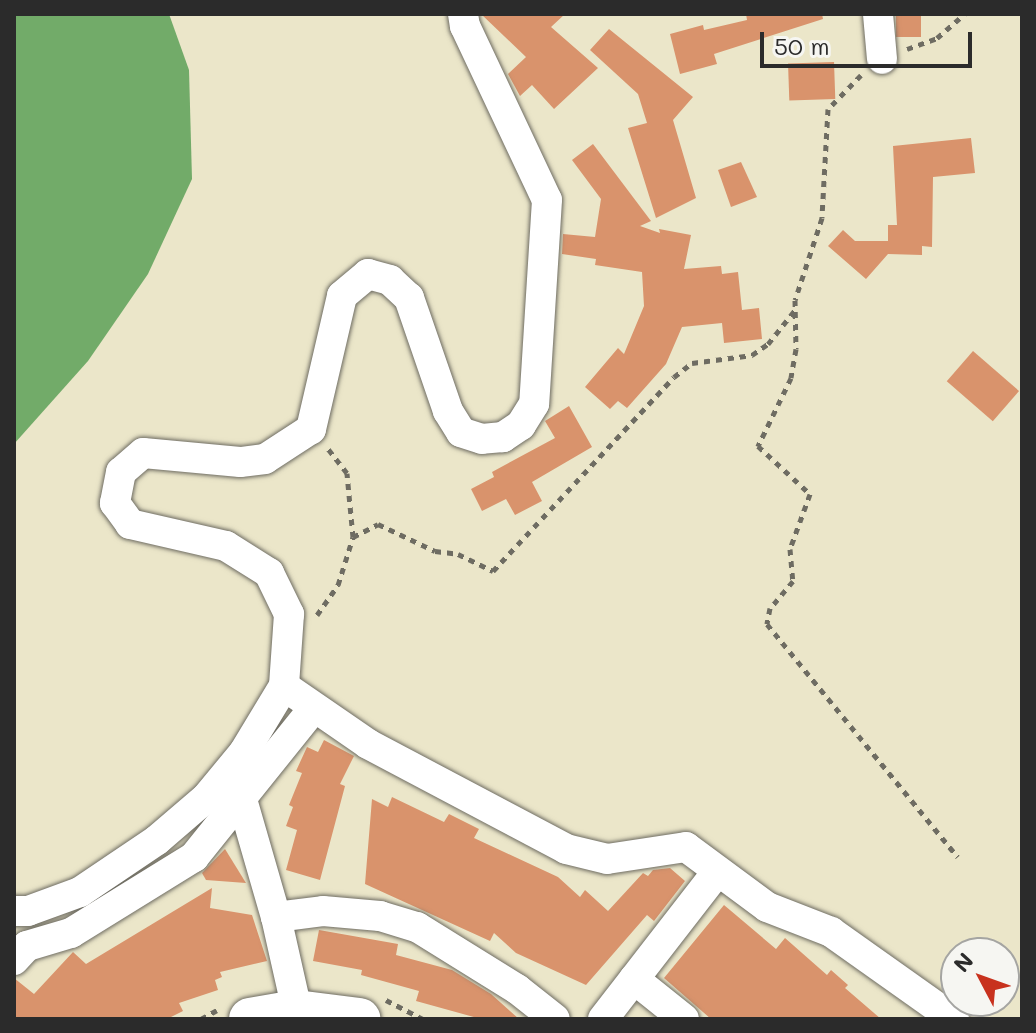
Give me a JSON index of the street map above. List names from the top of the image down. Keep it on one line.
{"scale_bar":"50 m","north":"top left"}
